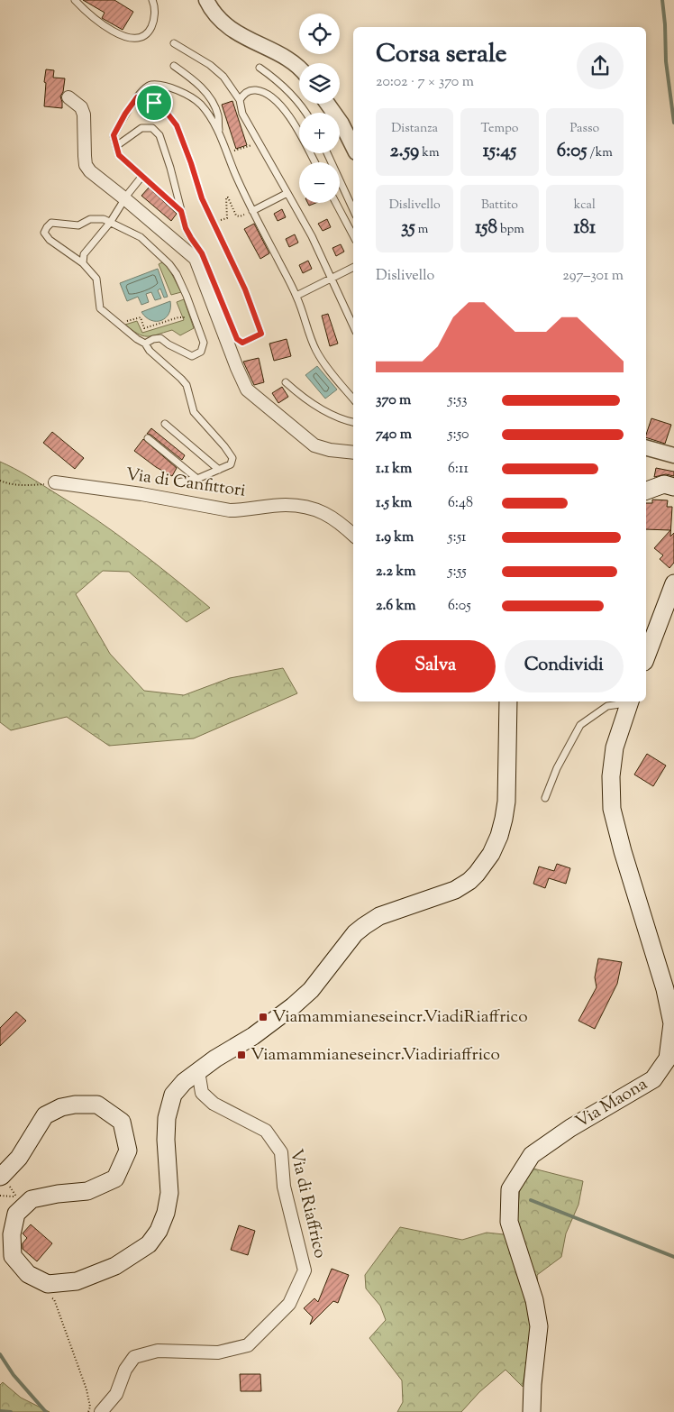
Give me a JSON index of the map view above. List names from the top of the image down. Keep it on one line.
{"streets":{"main road":["Via Maona"],"street":["Via di Canfittori","Via di Riaffrico"]},"places":{"transit":["Viamammianeseincr.ViadiRiaffrico","Viamammianeseincr.Viadiriaffrico"]},"page":{"map_buttons":["+","−"],"heading":["Corsa serale","20:02 · 7 × 370 m"],"stats":[["Distanza","2.59 km"],["Tempo","15:45"],["Passo","6:05 /km"],["Dislivello","35 m"],["Battito","158 bpm"],["kcal","181"]],"chart":["Dislivello","297–301 m"],"list":[{"name":"370 m","note":"5:53"},{"name":"740 m","note":"5:50"},{"name":"1.1 km","note":"6:11"},{"name":"1.5 km","note":"6:48"},{"name":"1.9 km","note":"5:51"},{"name":"2.2 km","note":"5:55"},{"name":"2.6 km","note":"6:05"}],"buttons":["Salva","Condividi"]}}
